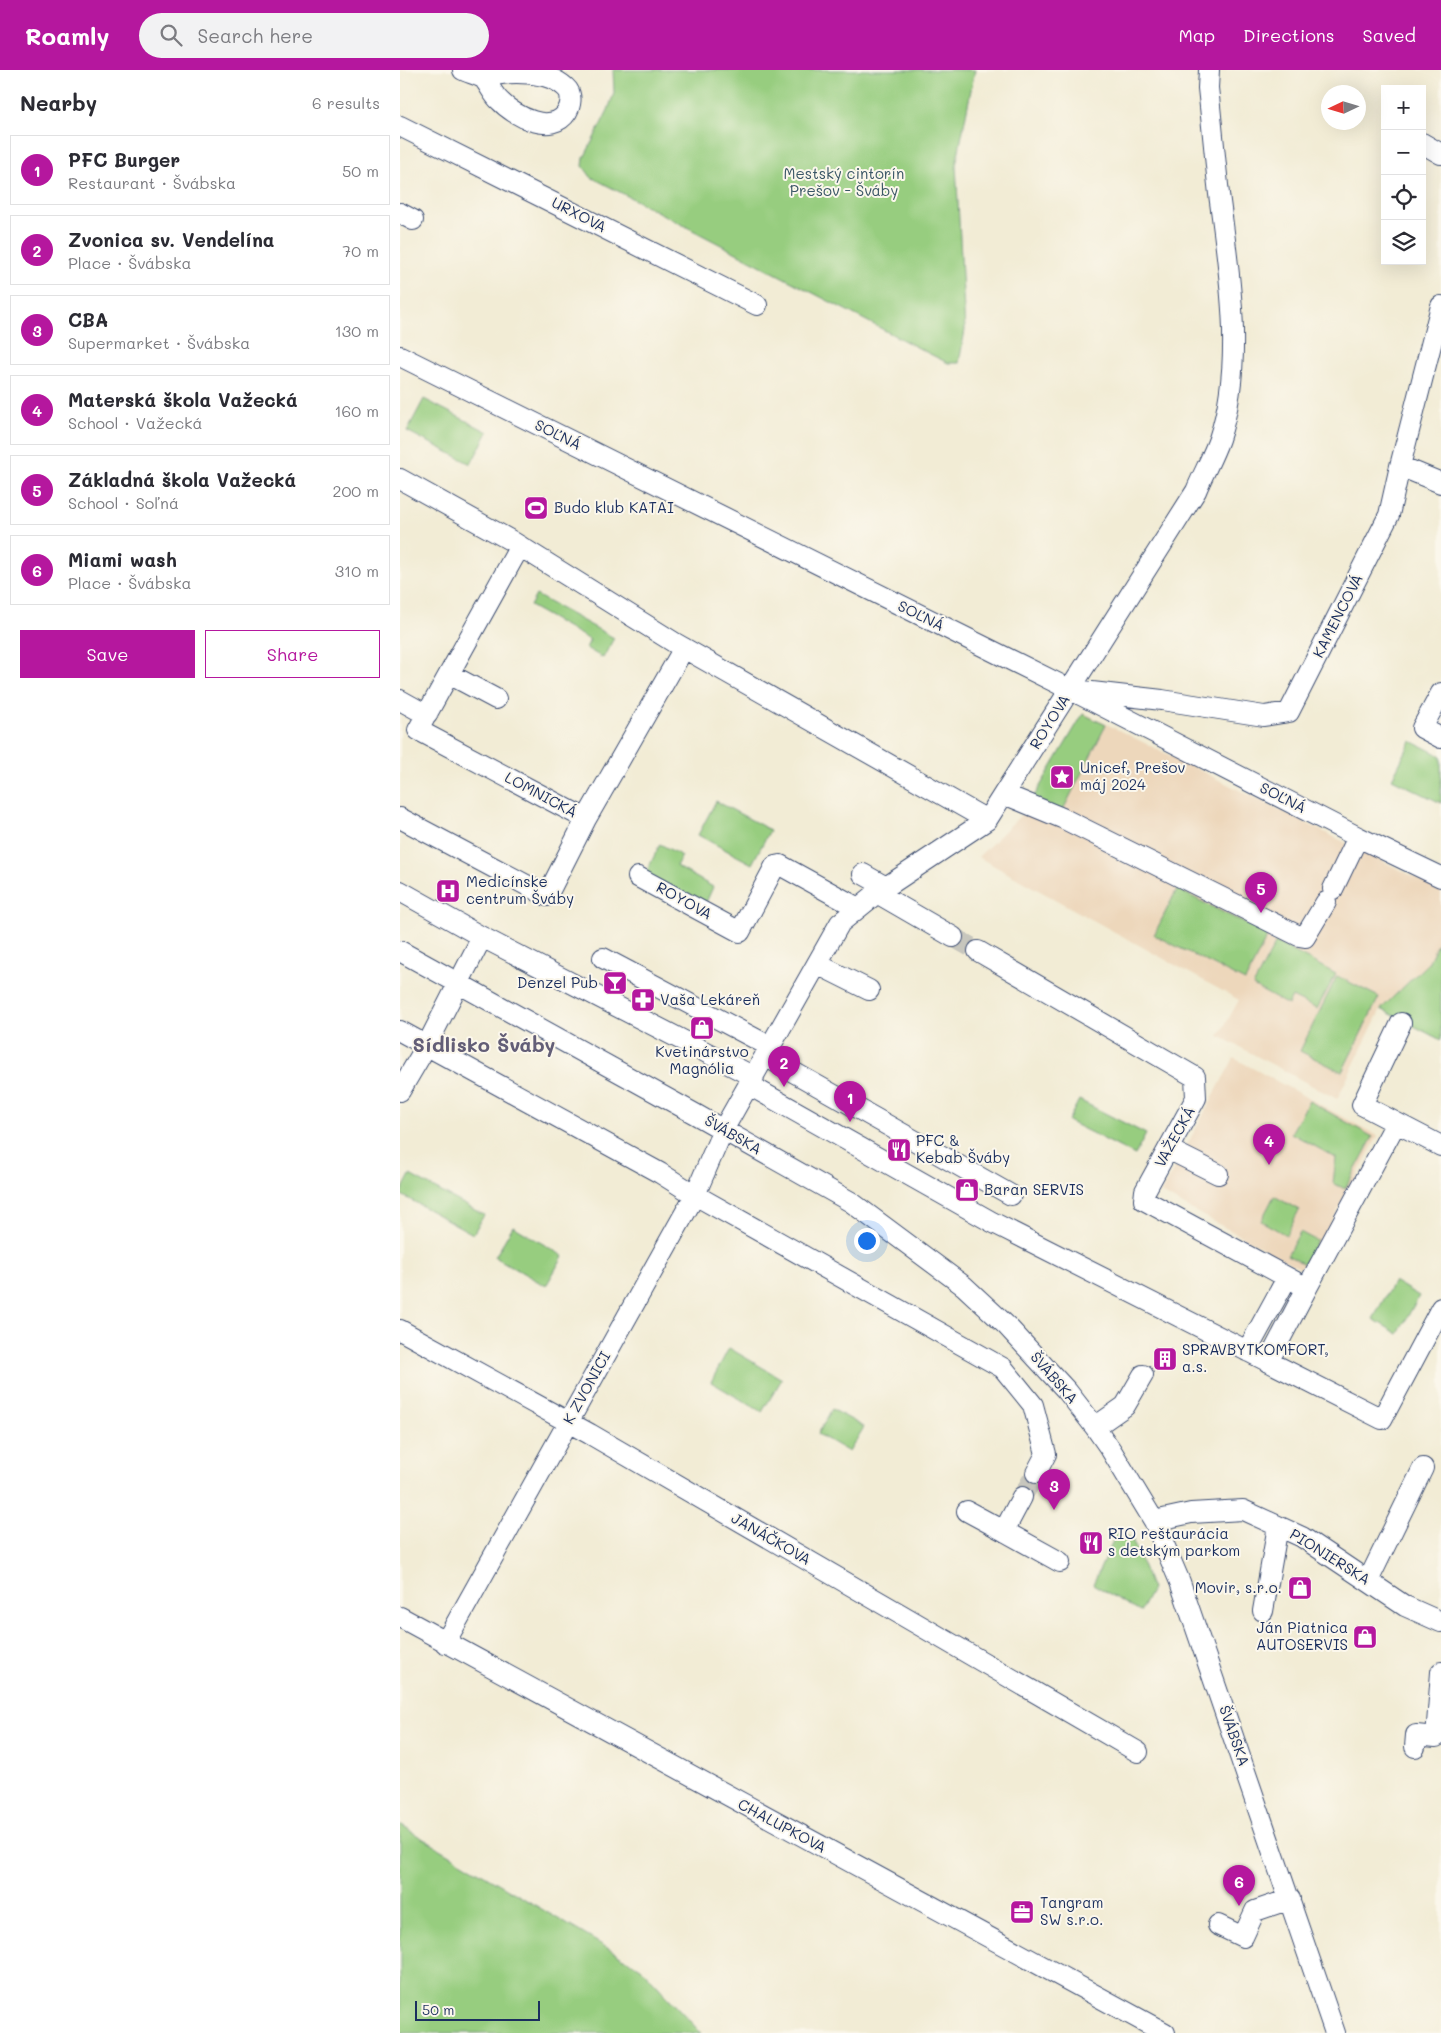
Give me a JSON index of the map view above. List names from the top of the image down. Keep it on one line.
{"streets":{"street":["URXOVA","SOĽNÁ","KAMENCOVÁ","ROYOVA","LOMNICKÁ","ŠVÁBSKA","VAŽECKÁ","K ZVONICI","JANÁČKOVA","PIONIERSKA","CHALUPKOVA"]},"crossings":[["SOĽNÁ","KAMENCOVÁ"],["SOĽNÁ","ROYOVA"],["KAMENCOVÁ","ROYOVA"],["ROYOVA","ŠVÁBSKA"],["ROYOVA","K ZVONICI"],["ŠVÁBSKA","K ZVONICI"],["ŠVÁBSKA","PIONIERSKA"],["K ZVONICI","JANÁČKOVA"],["K ZVONICI","CHALUPKOVA"]],"districts":["Sídlisko Šváby"],"parks":["Mestský cintorín Prešov - Šváby"],"places":{"sports":["Budo klub KATAI"],"place":["Unicef, Prešov máj 2024"],"hospital":["Medicínske centrum Šváby"],"bar":["Denzel Pub"],"pharmacy":["Vaša Lekáreň"],"shop":["Kvetinárstvo Magnólia","Baran SERVIS","Movir, s.r.o.","Ján Piatnica AUTOSERVIS"],"restaurant":["PFC & Kebab Šváby","RIO reštaurácia s detským parkom"],"building":["SPRAVBYTKOMFORT, a.s."],"office":["Tangram SW s.r.o."]},"scale_bar":"50 m","north":"left","page":{"header":"Roamly","search":"Search here","nav":["Map","Directions","Saved"],"heading":["Nearby","6 results"],"map_buttons":["+","−"],"list":[{"mark":"1","name":"PFC Burger","note":"Restaurant · Švábska","value":"50 m"},{"mark":"2","name":"Zvonica sv. Vendelína","note":"Place · Švábska","value":"70 m"},{"mark":"3","name":"CBA","note":"Supermarket · Švábska","value":"130 m"},{"mark":"4","name":"Materská škola Važecká","note":"School · Važecká","value":"160 m"},{"mark":"5","name":"Základná škola Važecká","note":"School · Soľná","value":"200 m"},{"mark":"6","name":"Miami wash","note":"Place · Švábska","value":"310 m"}],"buttons":["Save","Share"],"pins":["5","2","1","4","3","6"],"scale":"50 m"}}
